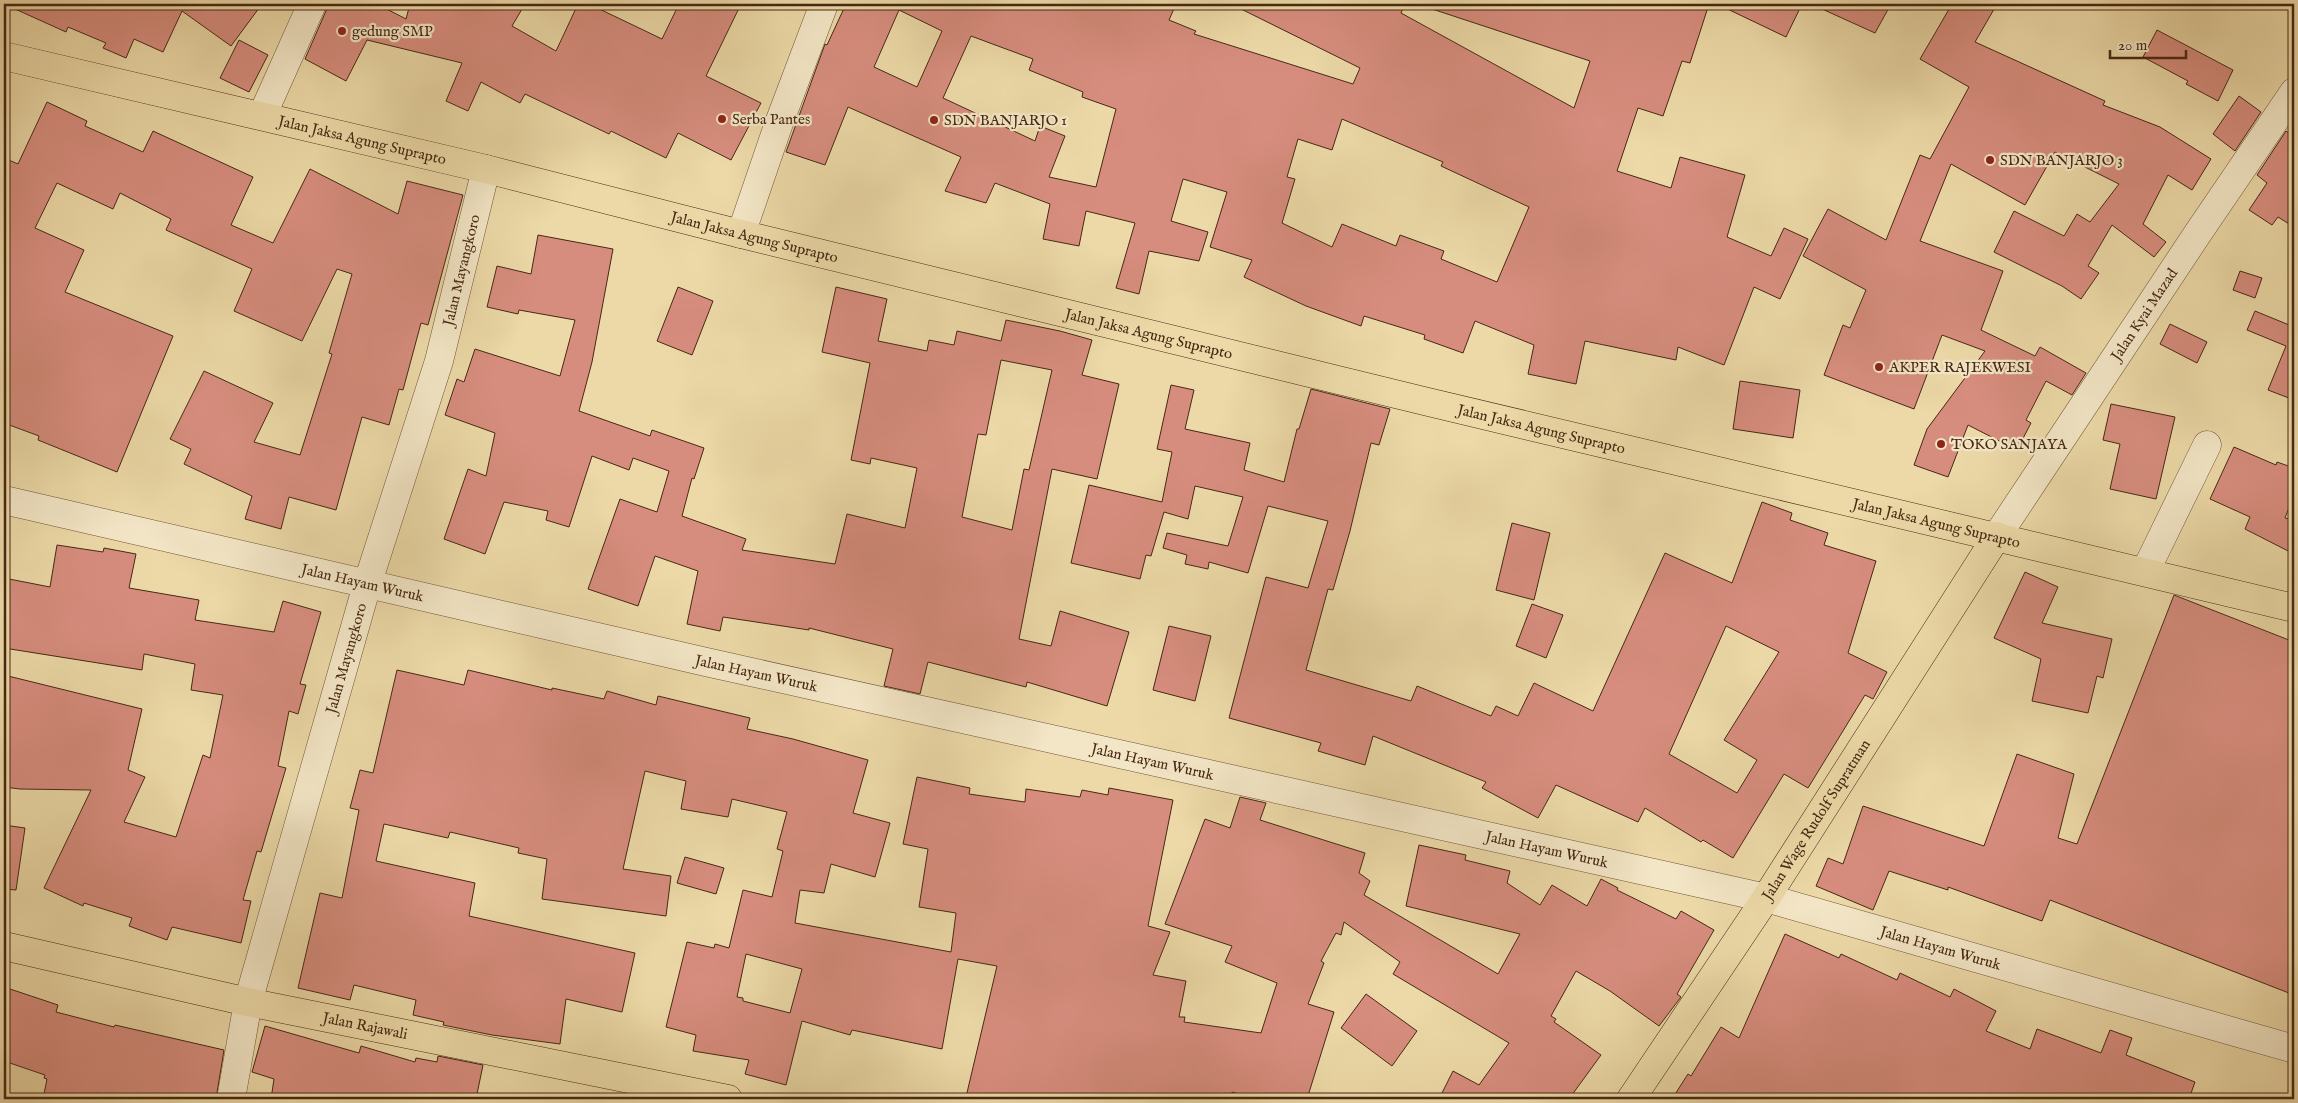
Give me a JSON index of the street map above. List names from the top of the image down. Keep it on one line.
{"streets":{"main road":["Jalan Jaksa Agung Suprapto","Jalan Wage Rudolf Supratman","Jalan Rajawali"],"street":["Jalan Mayangkoro","Jalan Kyai Mazad","Jalan Hayam Wuruk"]},"crossings":[["Jalan Jaksa Agung Suprapto","Jalan Mayangkoro"],["Jalan Jaksa Agung Suprapto","Jalan Kyai Mazad"],["Jalan Jaksa Agung Suprapto","Jalan Wage Rudolf Supratman"],["Jalan Mayangkoro","Jalan Hayam Wuruk"],["Jalan Mayangkoro","Jalan Rajawali"],["Jalan Kyai Mazad","Jalan Wage Rudolf Supratman"],["Jalan Hayam Wuruk","Jalan Wage Rudolf Supratman"]],"places":["gedung SMP","Serba Pantes","SDN BANJARJO 1","SDN BANJARJO 3","AKPER RAJEKWESI","TOKO SANJAYA"],"scale_bar":"20 m"}
